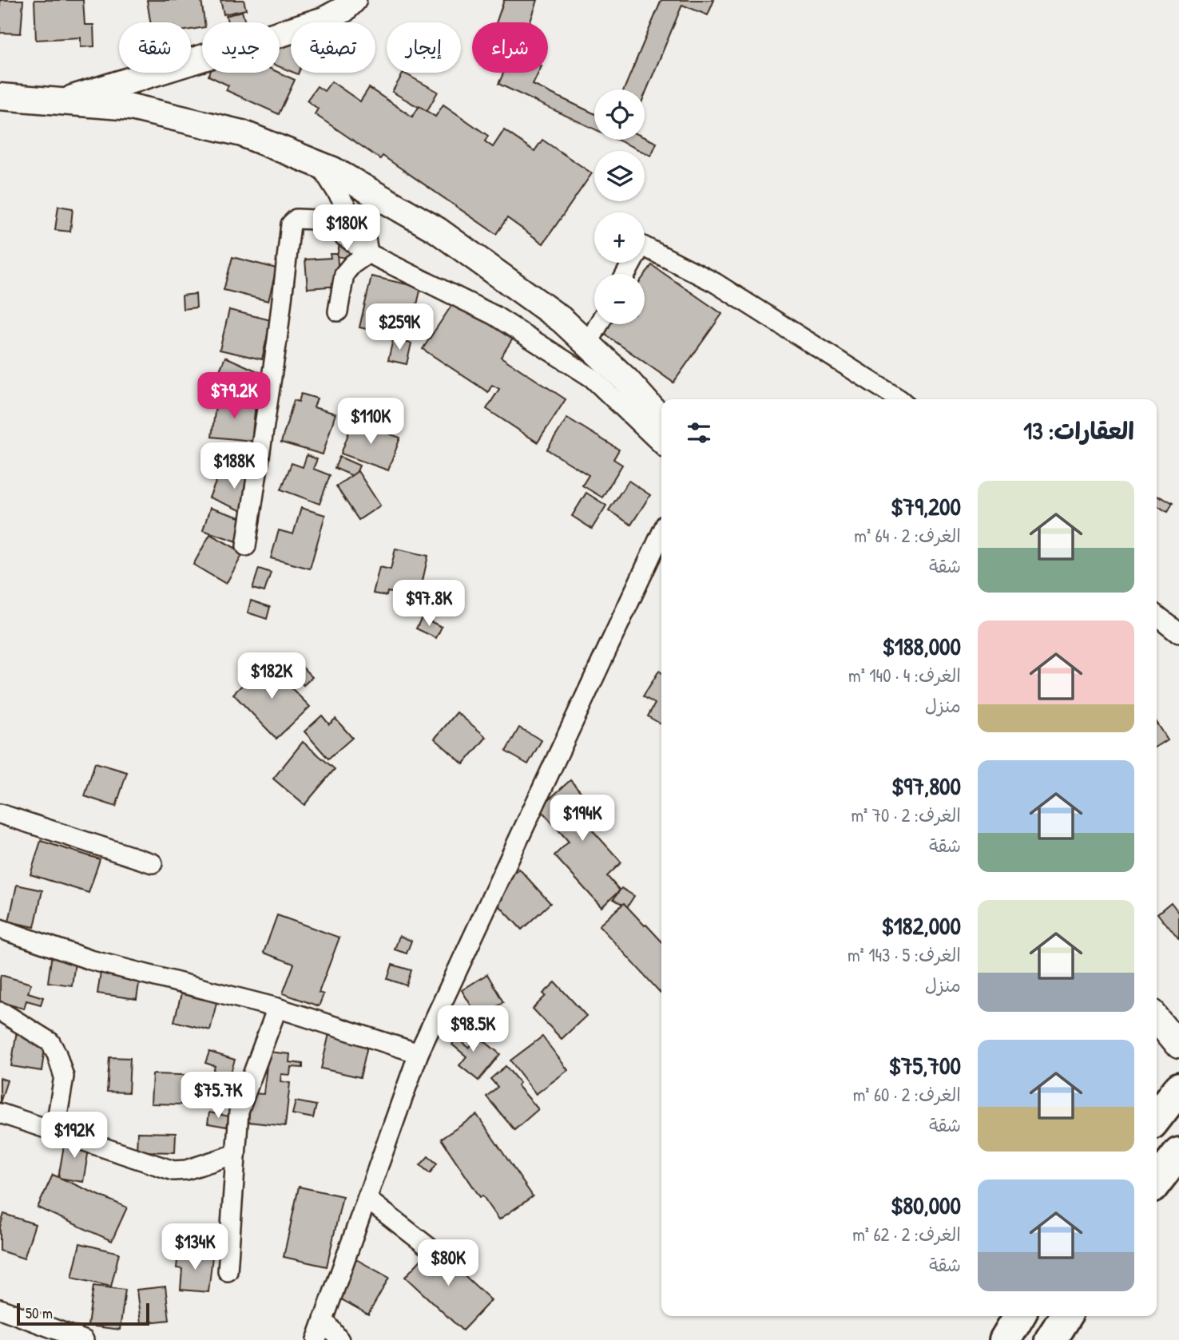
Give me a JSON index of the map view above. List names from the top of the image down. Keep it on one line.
{"scale_bar":"50 m","page":{"chip":["شراء","إيجار","تصفية","جديد","شقة"],"map_buttons":["+","−"],"price":["$180K","$259K","$79.2K","$110K","$188K","$97.8K","$182K","$194K","$98.5K","$75.7K","$192K","$134K","$80K"],"heading":"العقارات: 13","list":[{"name":"$79,200","note":"الغرف: 2 · 64 m² · شقة"},{"name":"$188,000","note":"الغرف: 4 · 140 m² · منزل"},{"name":"$97,800","note":"الغرف: 2 · 70 m² · شقة"},{"name":"$182,000","note":"الغرف: 5 · 143 m² · منزل"},{"name":"$75,700","note":"الغرف: 2 · 60 m² · شقة"},{"name":"$80,000","note":"الغرف: 2 · 62 m² · شقة"}],"scale":"50 m"}}
